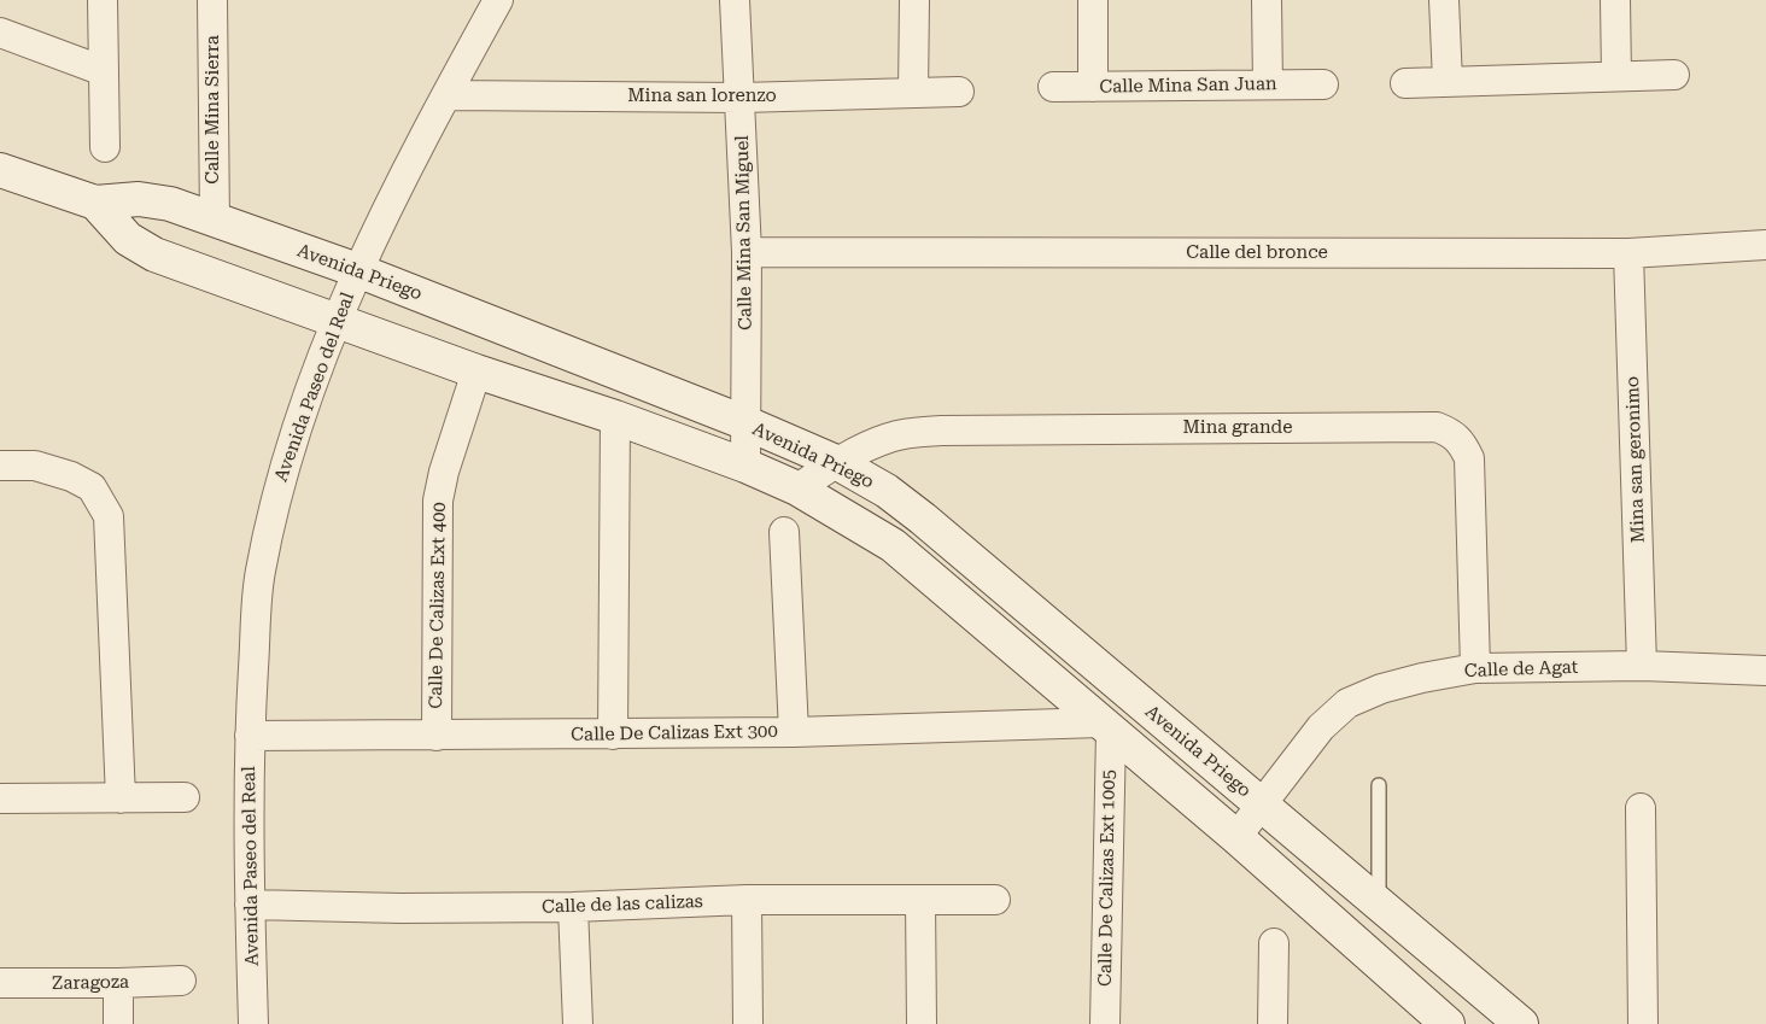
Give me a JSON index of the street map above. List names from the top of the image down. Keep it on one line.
{"streets":{"street":["Calle Mina San Juan","Mina san lorenzo","Calle Mina Sierra","Calle Mina San Miguel","Calle del bronce","Avenida Priego","Avenida Paseo del Real","Mina grande","Mina san geronimo","Calle De Calizas Ext 400","Calle de Agat","Calle De Calizas Ext 300","Calle De Calizas Ext 1005","Calle de las calizas","Zaragoza"]},"crossings":[["Mina san lorenzo","Calle Mina San Miguel"],["Mina san lorenzo","Avenida Paseo del Real"],["Calle Mina Sierra","Avenida Priego"],["Calle Mina San Miguel","Calle del bronce"],["Calle Mina San Miguel","Avenida Priego"],["Calle del bronce","Mina san geronimo"],["Avenida Priego","Avenida Paseo del Real"],["Avenida Priego","Mina grande"],["Avenida Priego","Calle De Calizas Ext 400"],["Avenida Priego","Calle de Agat"],["Avenida Priego","Calle De Calizas Ext 300"],["Avenida Priego","Calle De Calizas Ext 1005"],["Avenida Paseo del Real","Calle De Calizas Ext 300"],["Avenida Paseo del Real","Calle de las calizas"],["Mina grande","Calle de Agat"],["Mina san geronimo","Calle de Agat"],["Calle De Calizas Ext 400","Calle De Calizas Ext 300"],["Calle De Calizas Ext 300","Calle De Calizas Ext 1005"]]}
